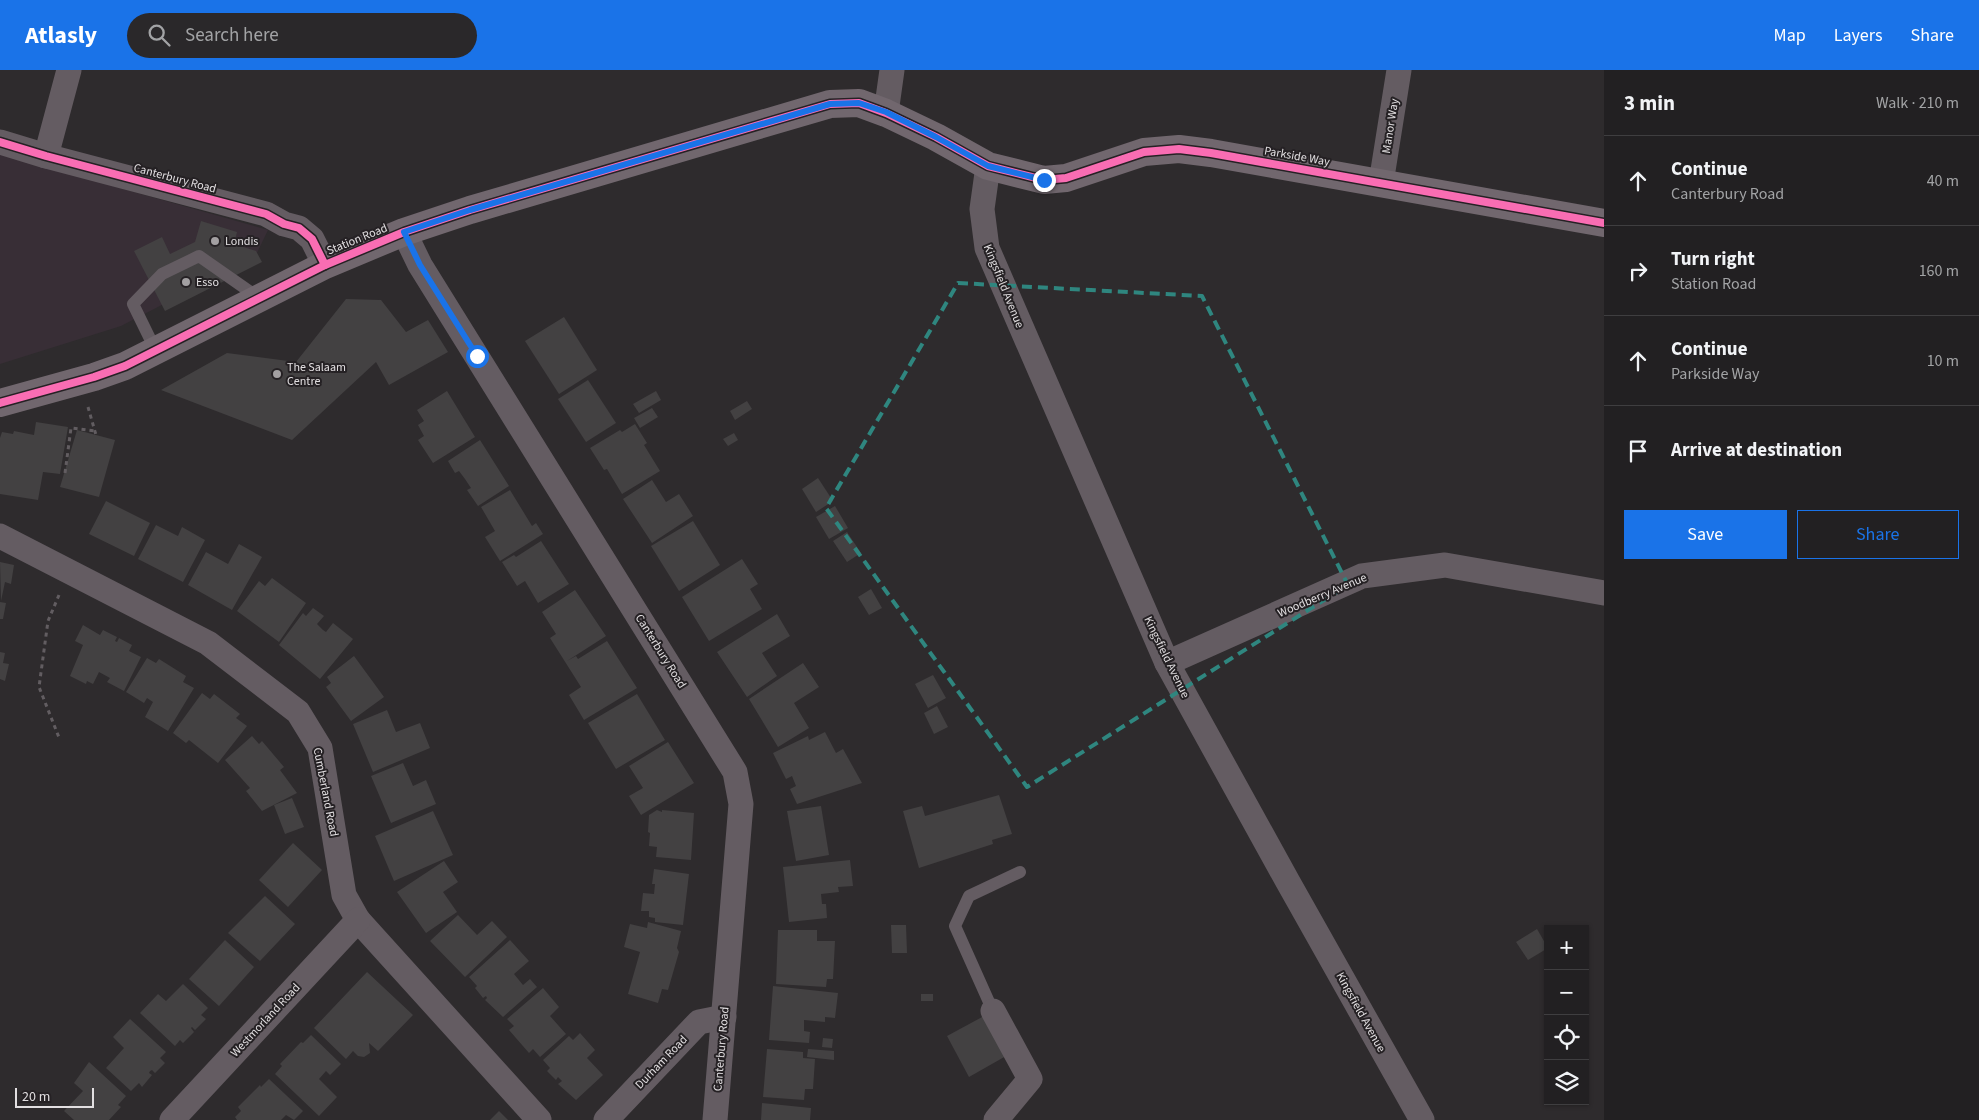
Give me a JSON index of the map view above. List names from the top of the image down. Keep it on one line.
{"streets":{"street":["Manor Way","Parkside Way","Canterbury Road","Station Road","Kingsfield Avenue","Woodberry Avenue","Cumberland Road","Westmorland Road","Durham Road"]},"crossings":[["Manor Way","Parkside Way"],["Parkside Way","Station Road"],["Parkside Way","Kingsfield Avenue"],["Canterbury Road","Station Road"],["Canterbury Road","Durham Road"],["Station Road","Kingsfield Avenue"],["Kingsfield Avenue","Woodberry Avenue"],["Cumberland Road","Westmorland Road"]],"places":["Londis","Esso","The Salaam Centre"],"scale_bar":"20 m","page":{"header":"Atlasly","search":"Search here","nav":["Map","Layers","Share"],"heading":["3 min","Walk · 210 m"],"list":[["Continue","Canterbury Road","40 m"],["Turn right","Station Road","160 m"],["Continue","Parkside Way","10 m"],"Arrive at destination"],"buttons":["Save","Share"],"map_buttons":["+","−"],"scale":"20 m"}}
